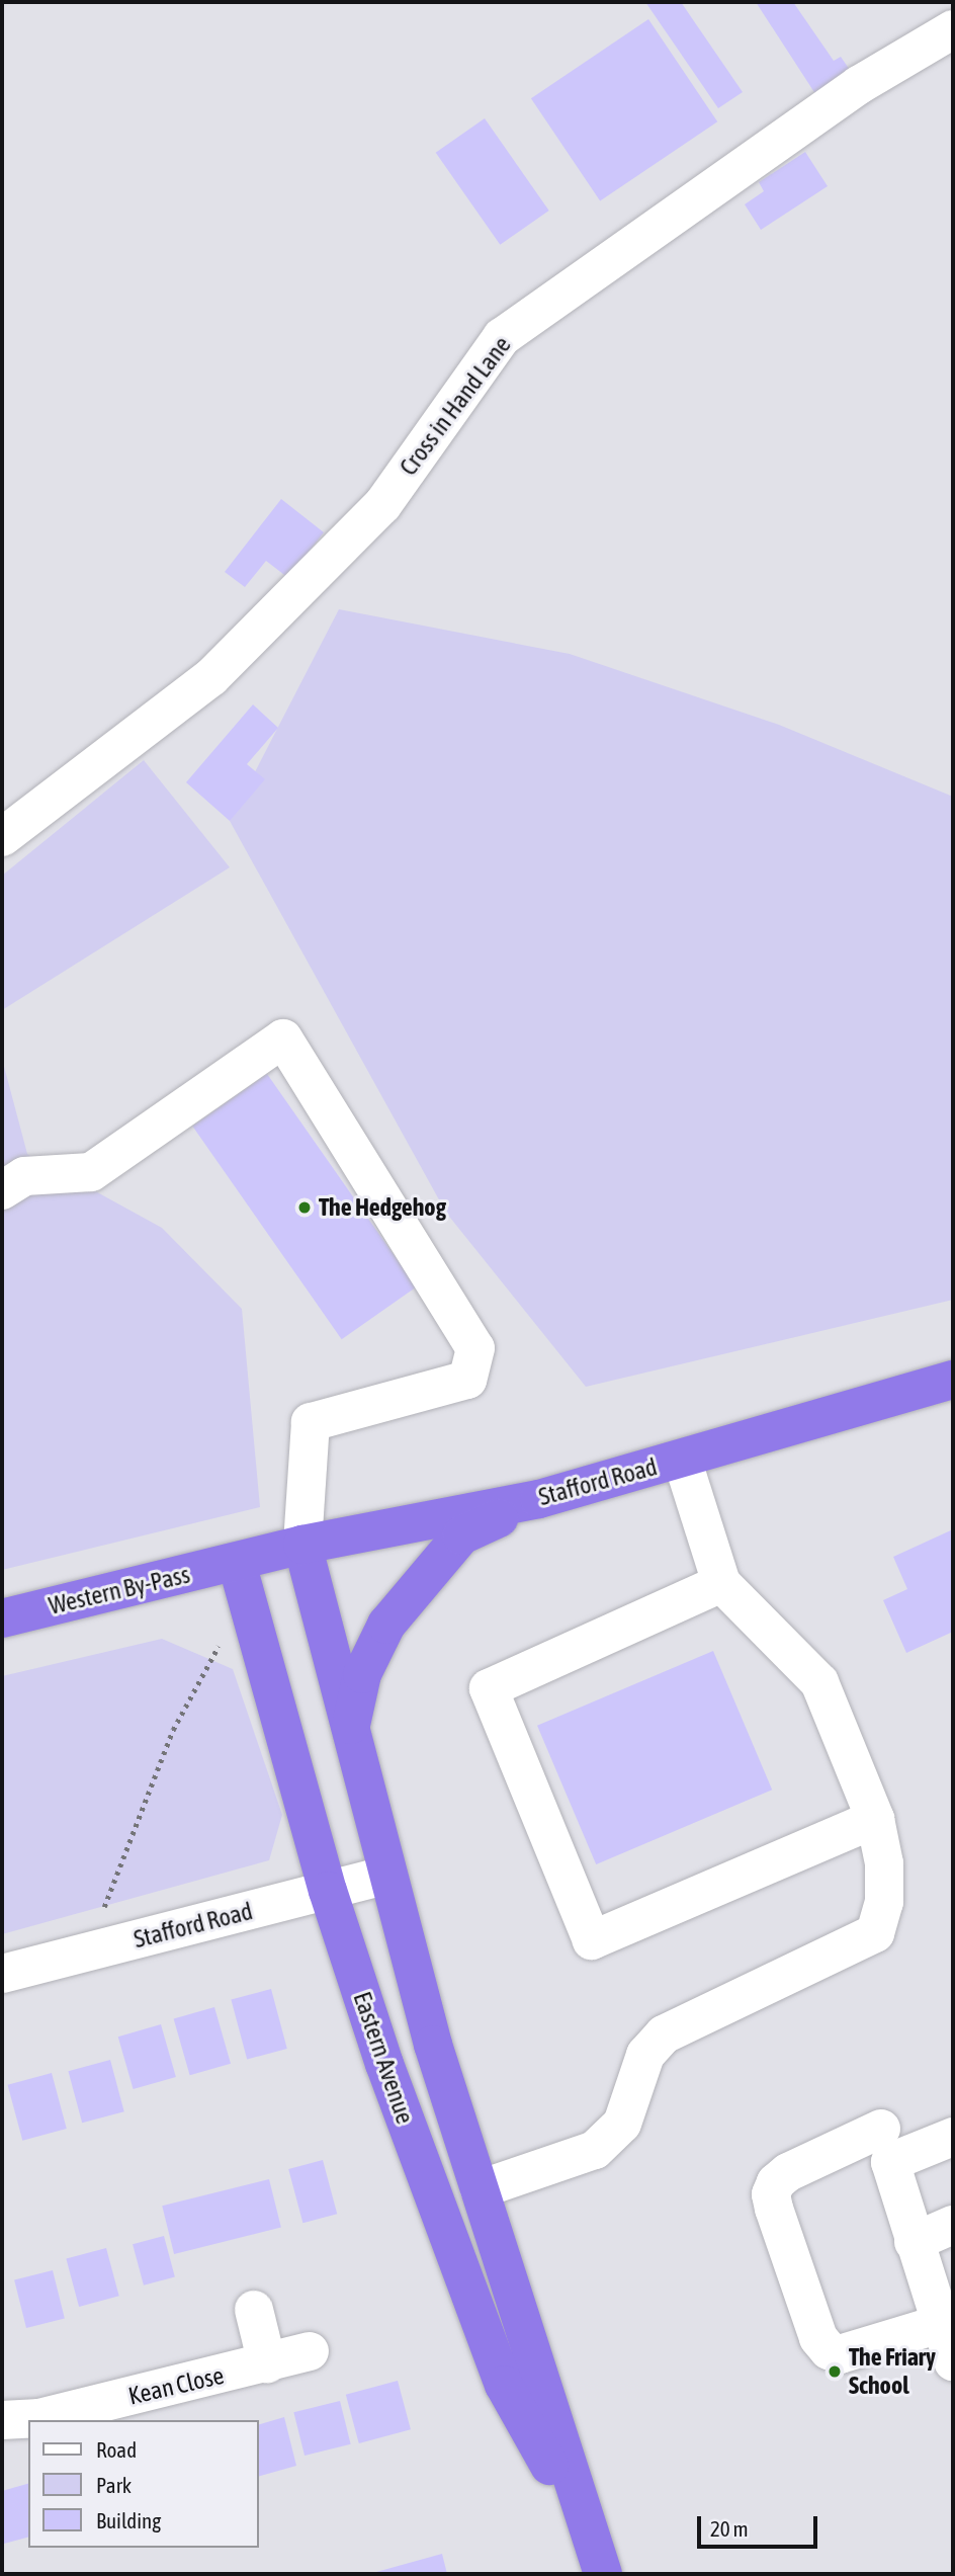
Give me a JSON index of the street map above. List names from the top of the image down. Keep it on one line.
{"streets":{"highway":["Stafford Road","Western By-Pass","Eastern Avenue"],"street":["Cross in Hand Lane","Kean Close"]},"crossings":[["Stafford Road","Western By-Pass"],["Stafford Road","Eastern Avenue"],["Western By-Pass","Eastern Avenue"]],"places":["The Hedgehog","The Friary School"],"legend":["Road","Park","Building"],"scale_bar":"20 m"}
